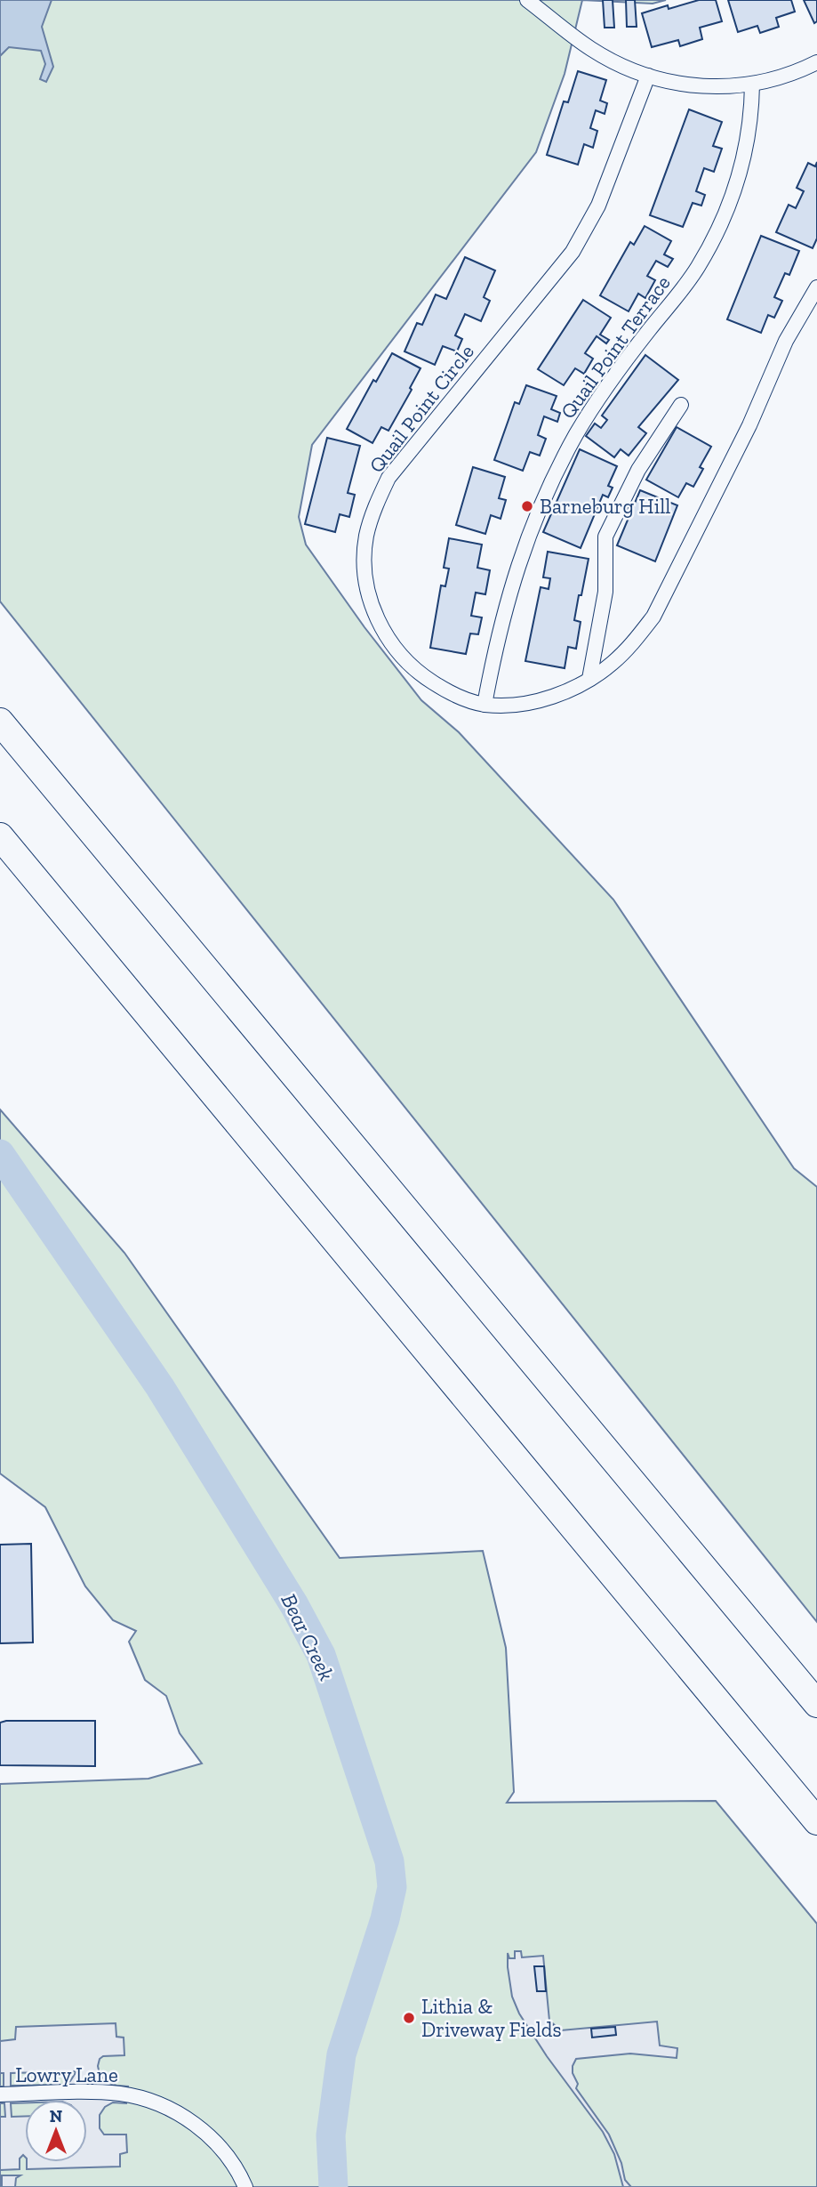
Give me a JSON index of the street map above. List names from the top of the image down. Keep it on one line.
{"streets":{"street":["Quail Point Terrace","Quail Point Circle","Lowry Lane"]},"crossings":[["Quail Point Terrace","Quail Point Circle"]],"water":["Bear Creek"],"places":["Barneburg Hill","Lithia & Driveway Fields"],"north":"top"}
